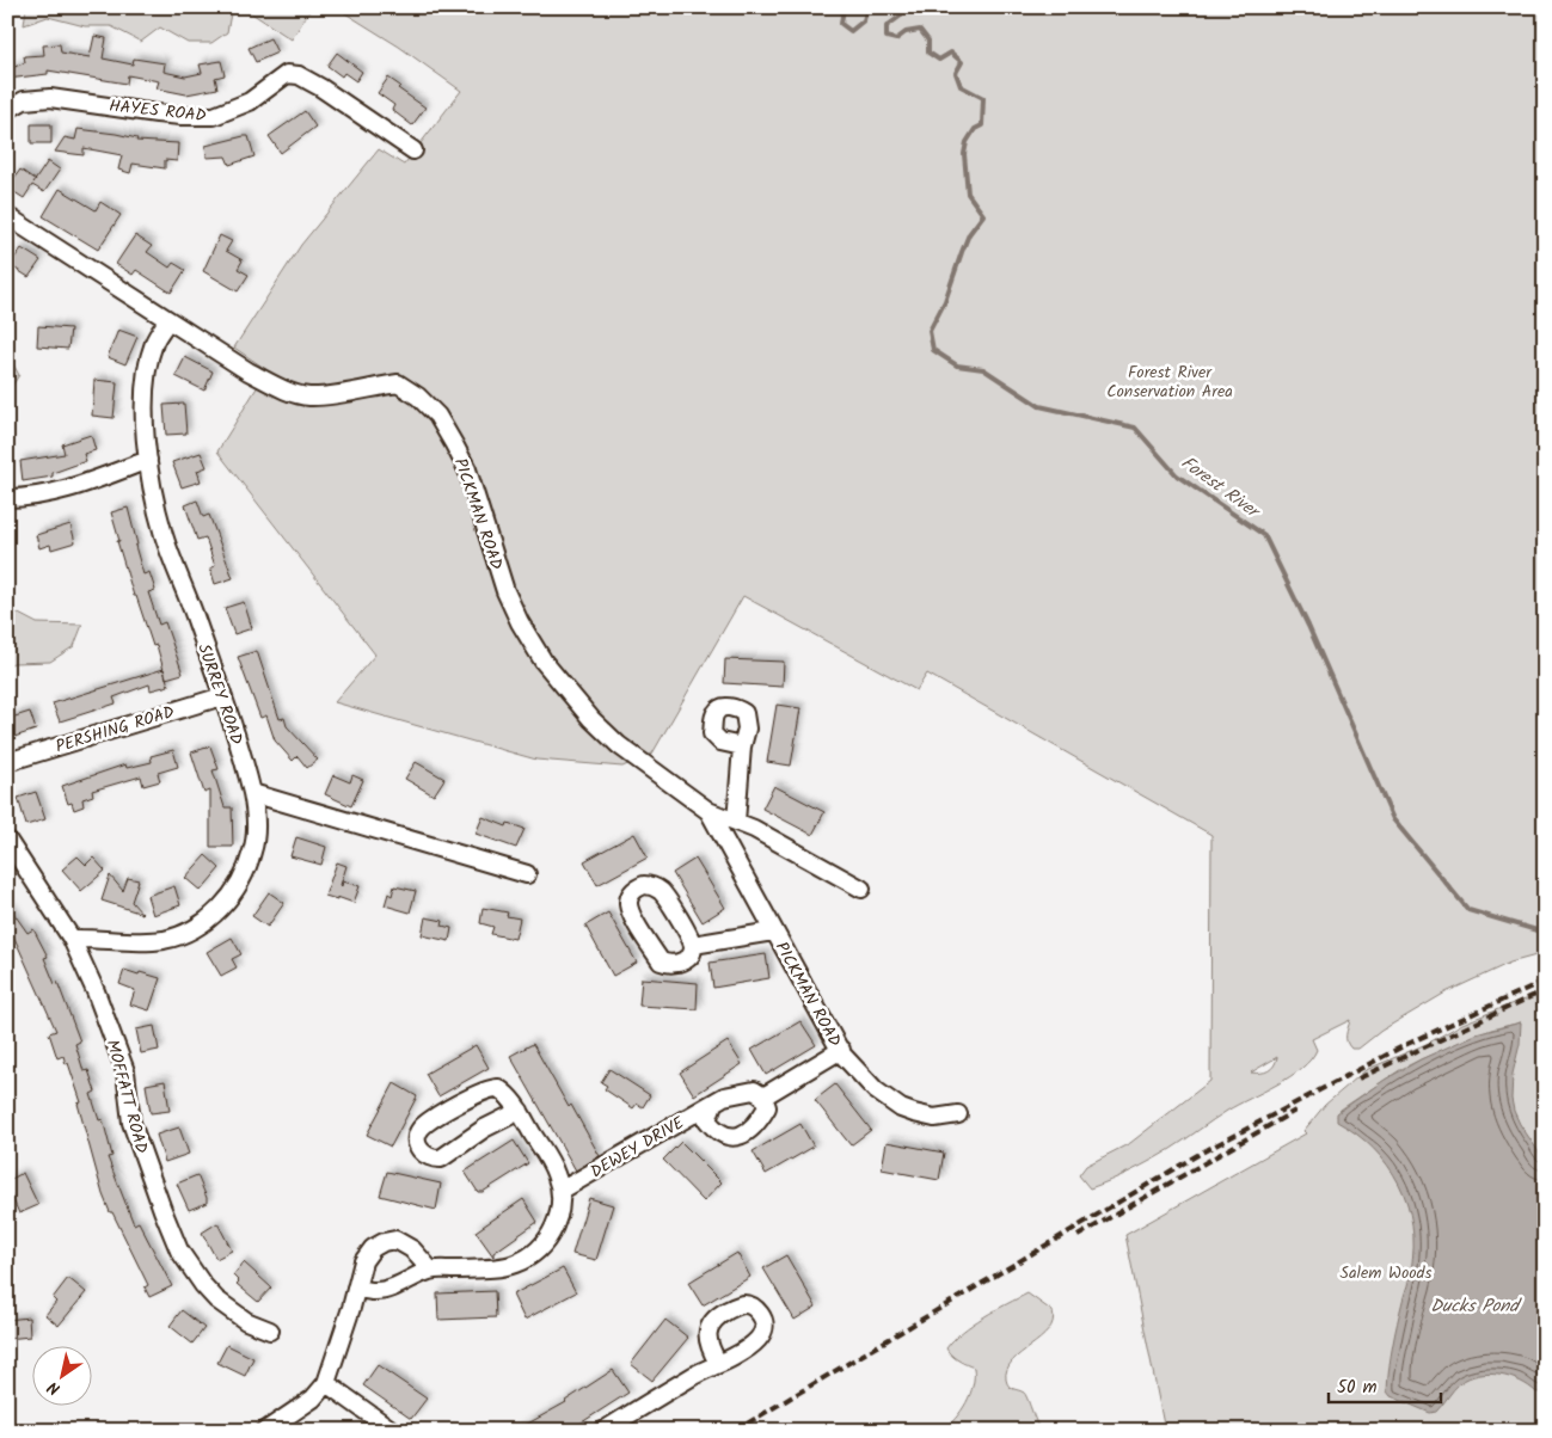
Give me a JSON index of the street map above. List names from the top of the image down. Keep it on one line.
{"streets":{"street":["HAYES ROAD","PICKMAN ROAD","SURREY ROAD","PERSHING ROAD","MOFFATT ROAD","DEWEY DRIVE"]},"crossings":[["PICKMAN ROAD","SURREY ROAD"],["SURREY ROAD","PERSHING ROAD"],["SURREY ROAD","MOFFATT ROAD"]],"water":["Forest River","Ducks Pond"],"parks":["Forest River Conservation Area","Salem Woods"],"scale_bar":"50 m","north":"bottom left"}
